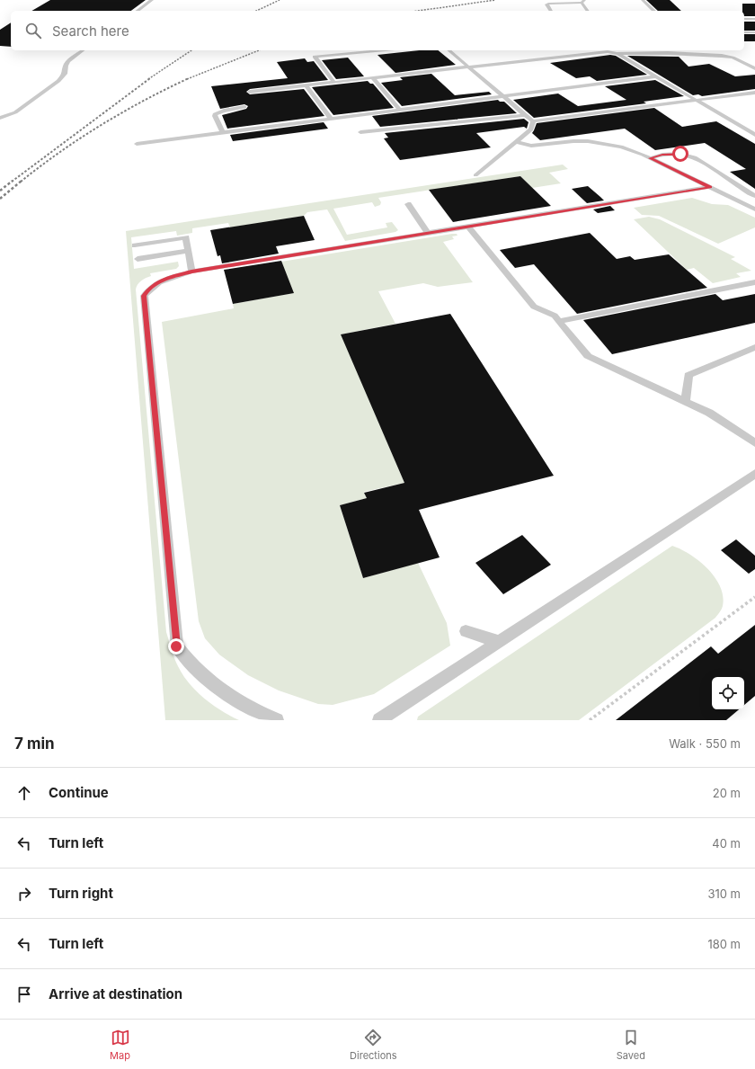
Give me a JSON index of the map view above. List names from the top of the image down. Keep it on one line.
{"page":{"search":"Search here","heading":["7 min","Walk · 550 m"],"list":[["Continue","20 m"],["Turn left","40 m"],["Turn right","310 m"],["Turn left","180 m"],"Arrive at destination"],"nav":["Map","Directions","Saved"]}}
